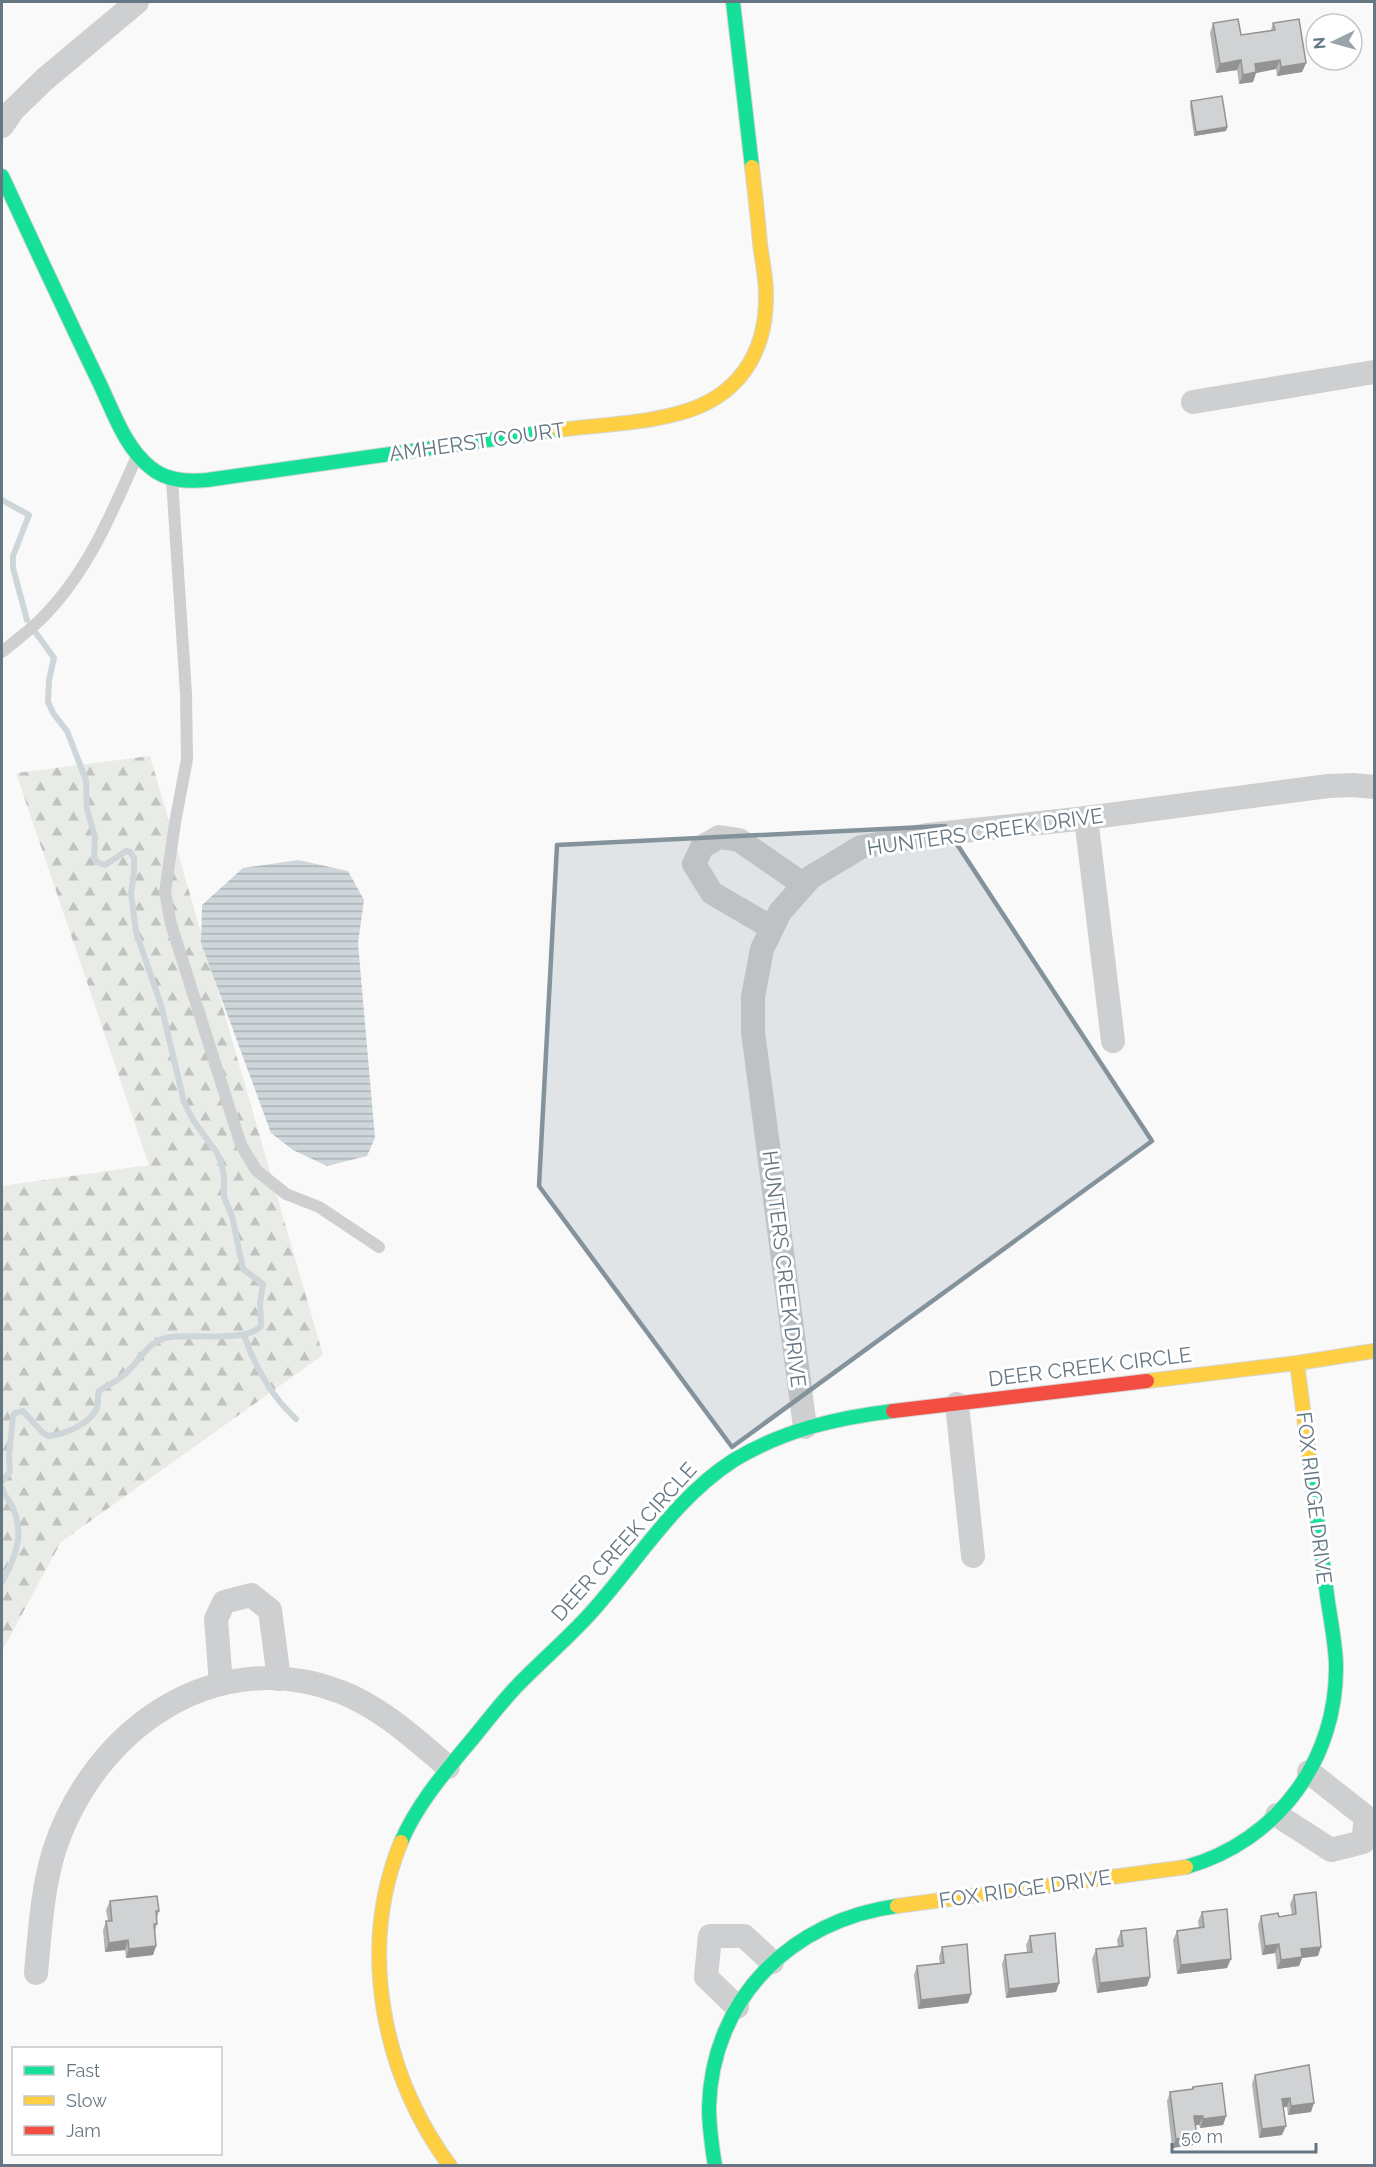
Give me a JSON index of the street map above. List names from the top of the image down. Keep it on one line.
{"streets":{"street":["AMHERST COURT","HUNTERS CREEK DRIVE","DEER CREEK CIRCLE","FOX RIDGE DRIVE"]},"crossings":[["HUNTERS CREEK DRIVE","DEER CREEK CIRCLE"],["DEER CREEK CIRCLE","FOX RIDGE DRIVE"]],"legend":["Fast","Slow","Jam"],"scale_bar":"50 m","north":"left"}
